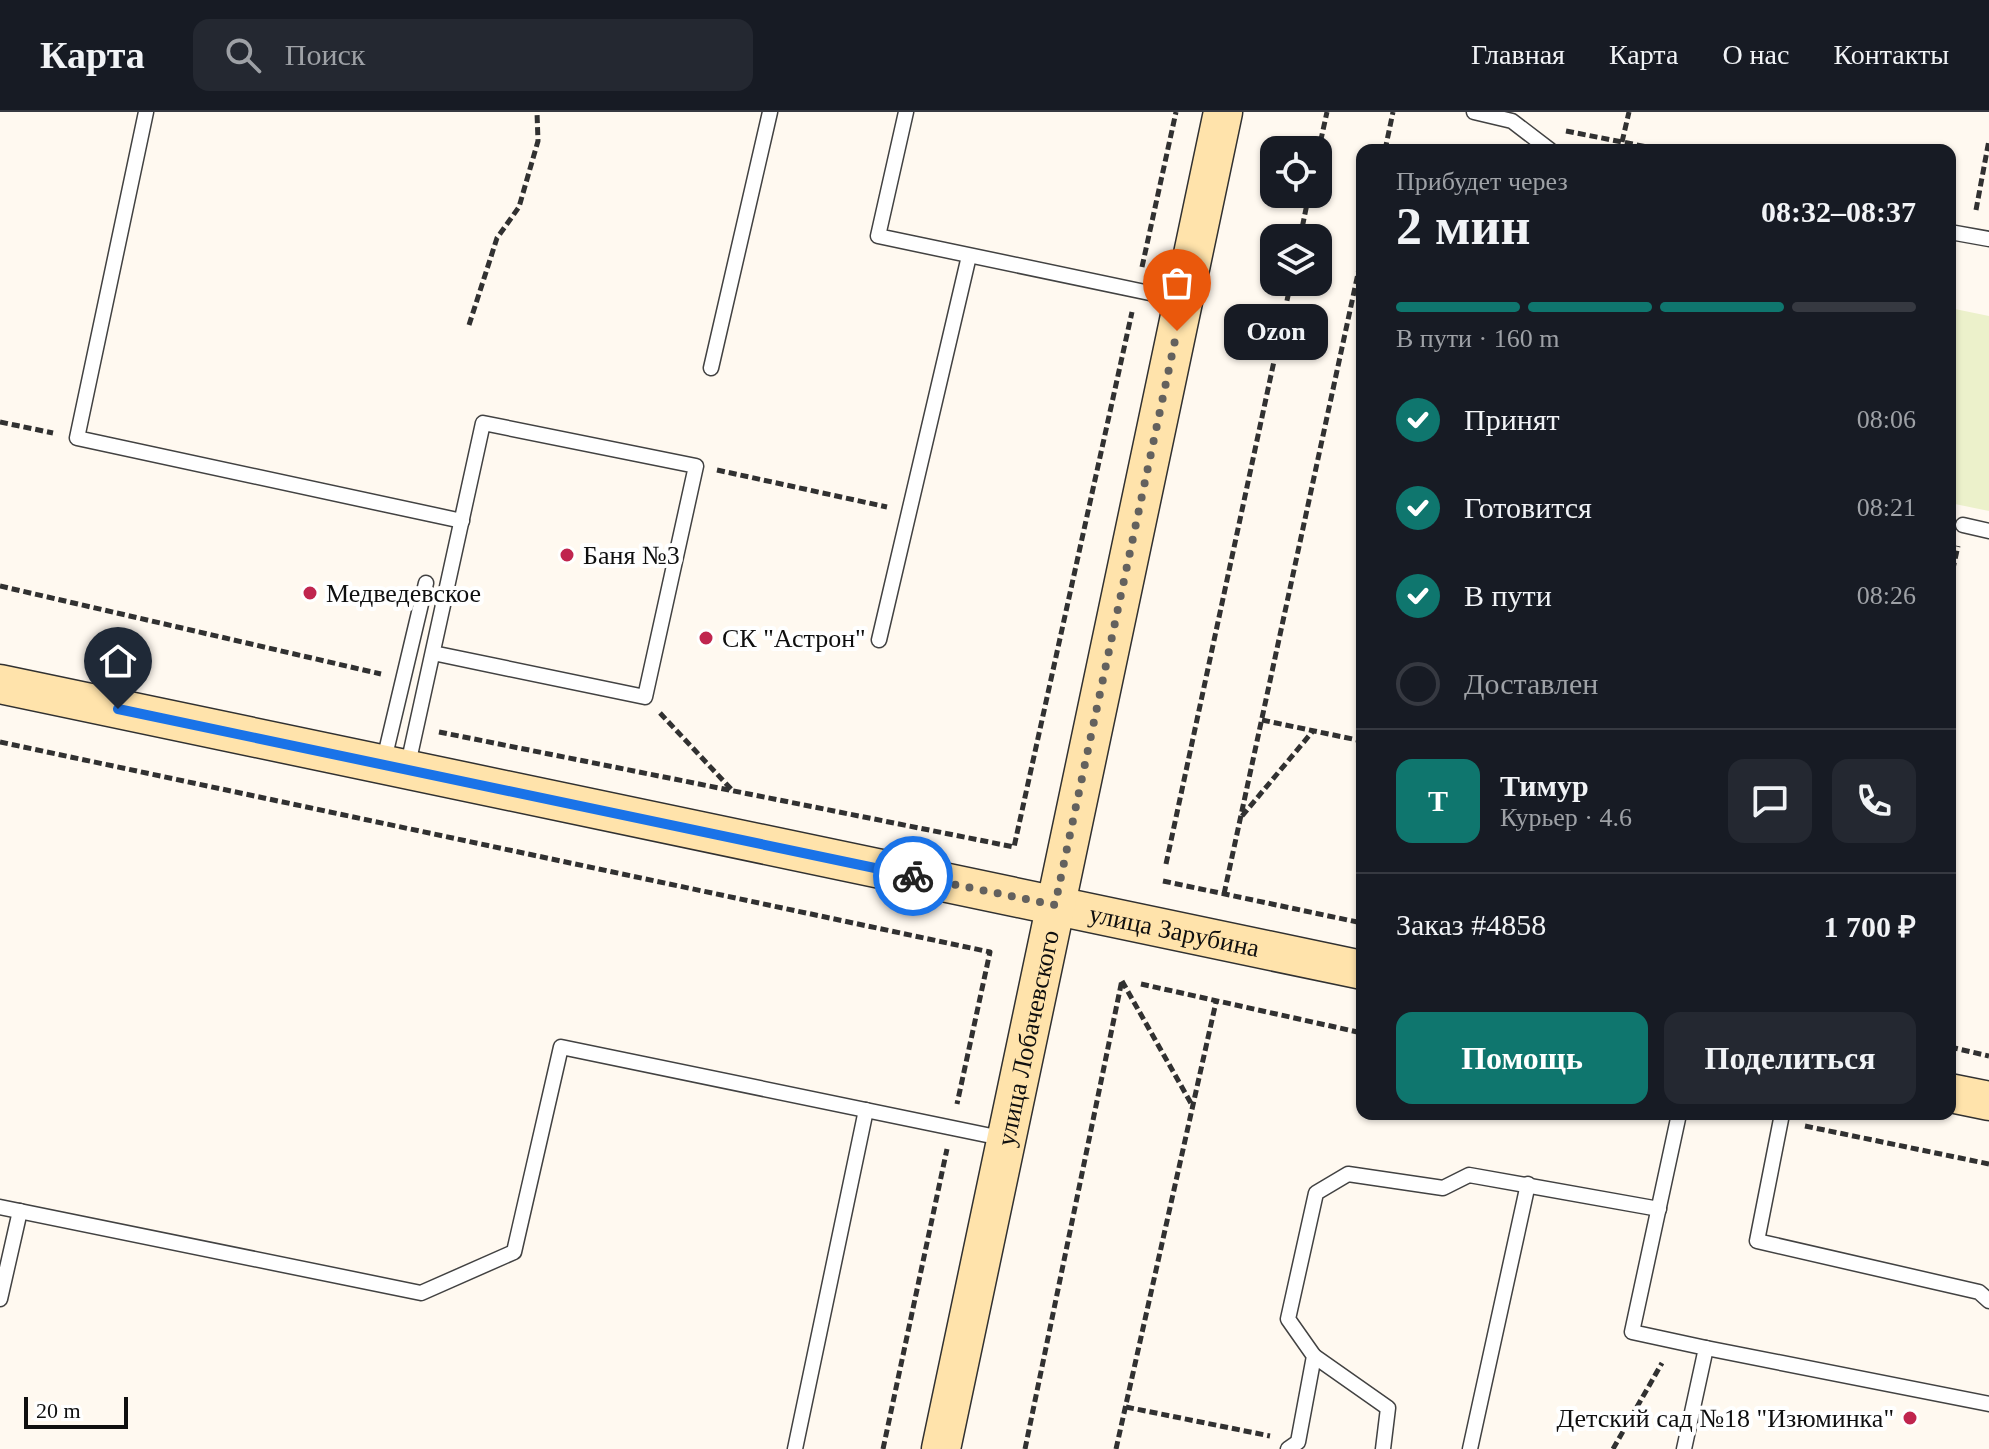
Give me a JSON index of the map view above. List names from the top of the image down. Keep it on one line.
{"streets":{"street":["улица Зарубина","улица Лобачевского"]},"crossings":[["улица Зарубина","улица Лобачевского"]],"places":["Ozon","Баня №3","Медведевское","СК \"Астрон\"","Детский сад №18 \"Изюминка\""],"scale_bar":"20 m","page":{"header":"Карта","search":"Поиск","nav":["Главная","Карта","О нас","Контакты"],"heading":["2 мин","Прибудет через","08:32–08:37"],"panel":["Тимур","Курьер · 4.6","Заказ #4858","1 700 ₽"],"bar":"В пути · 160 m","bubble":"Ozon","list":[["Принят","08:06"],["Готовится","08:21"],["В пути","08:26"],"Доставлен"],"round":"Т","buttons":["Помощь","Поделиться"],"scale":"20 m"}}
